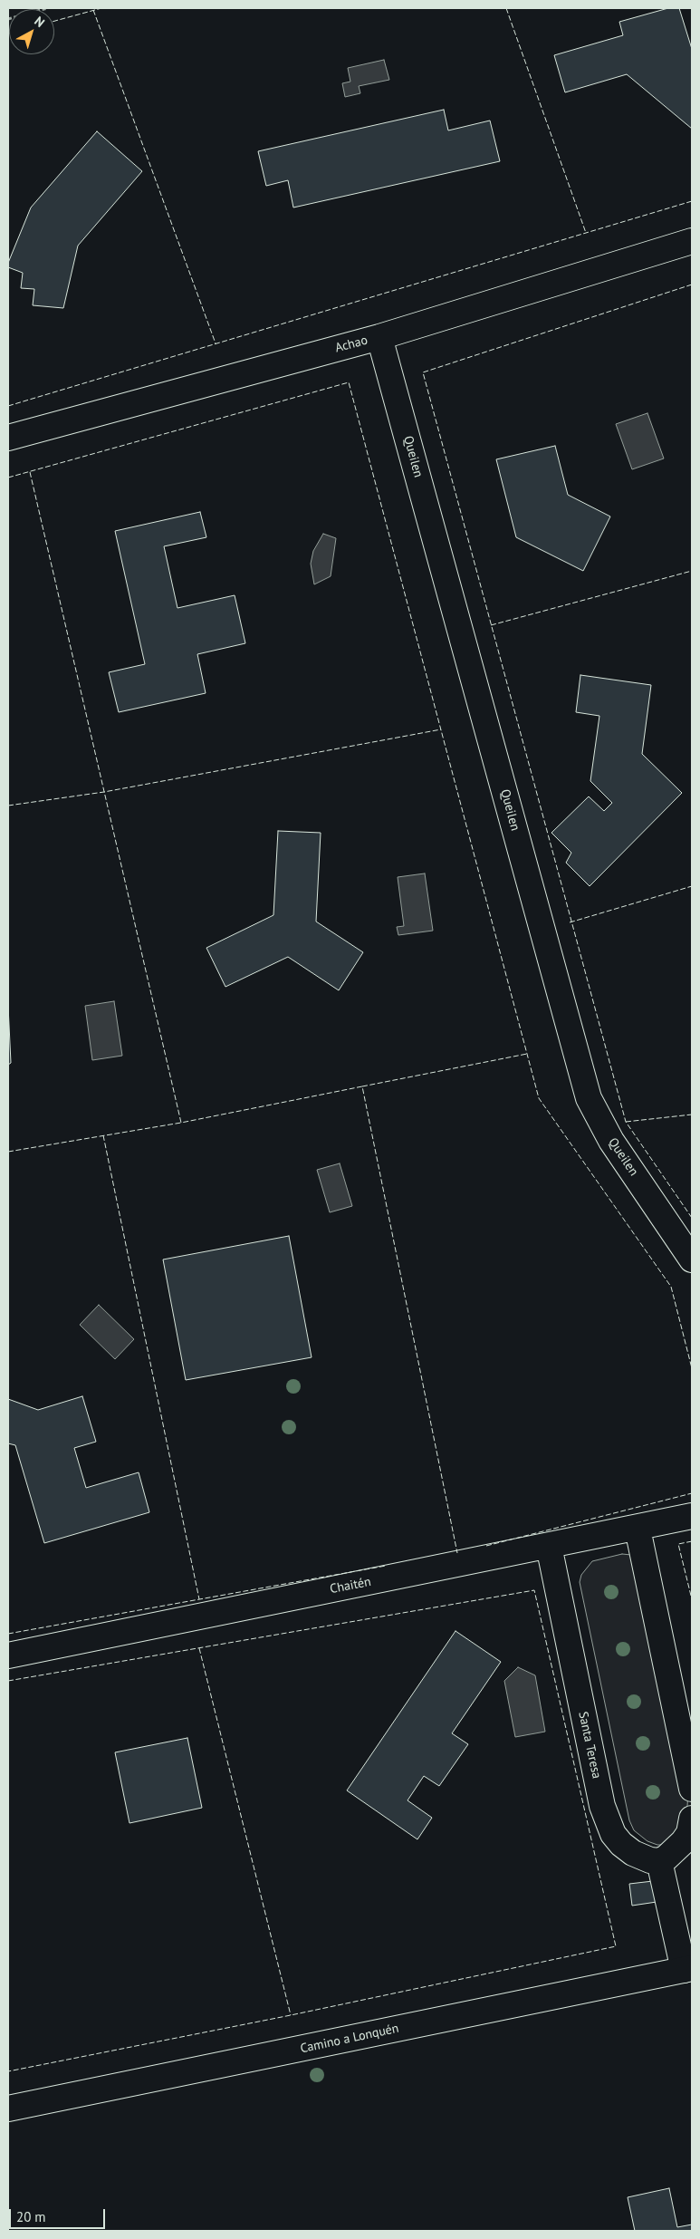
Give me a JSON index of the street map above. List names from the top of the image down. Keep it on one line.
{"streets":{"street":["Achao","Queilen","Chaitén","Santa Teresa","Camino a Lonquén"]},"crossings":[["Achao","Queilen"],["Chaitén","Santa Teresa"]],"scale_bar":"20 m","north":"top right"}
